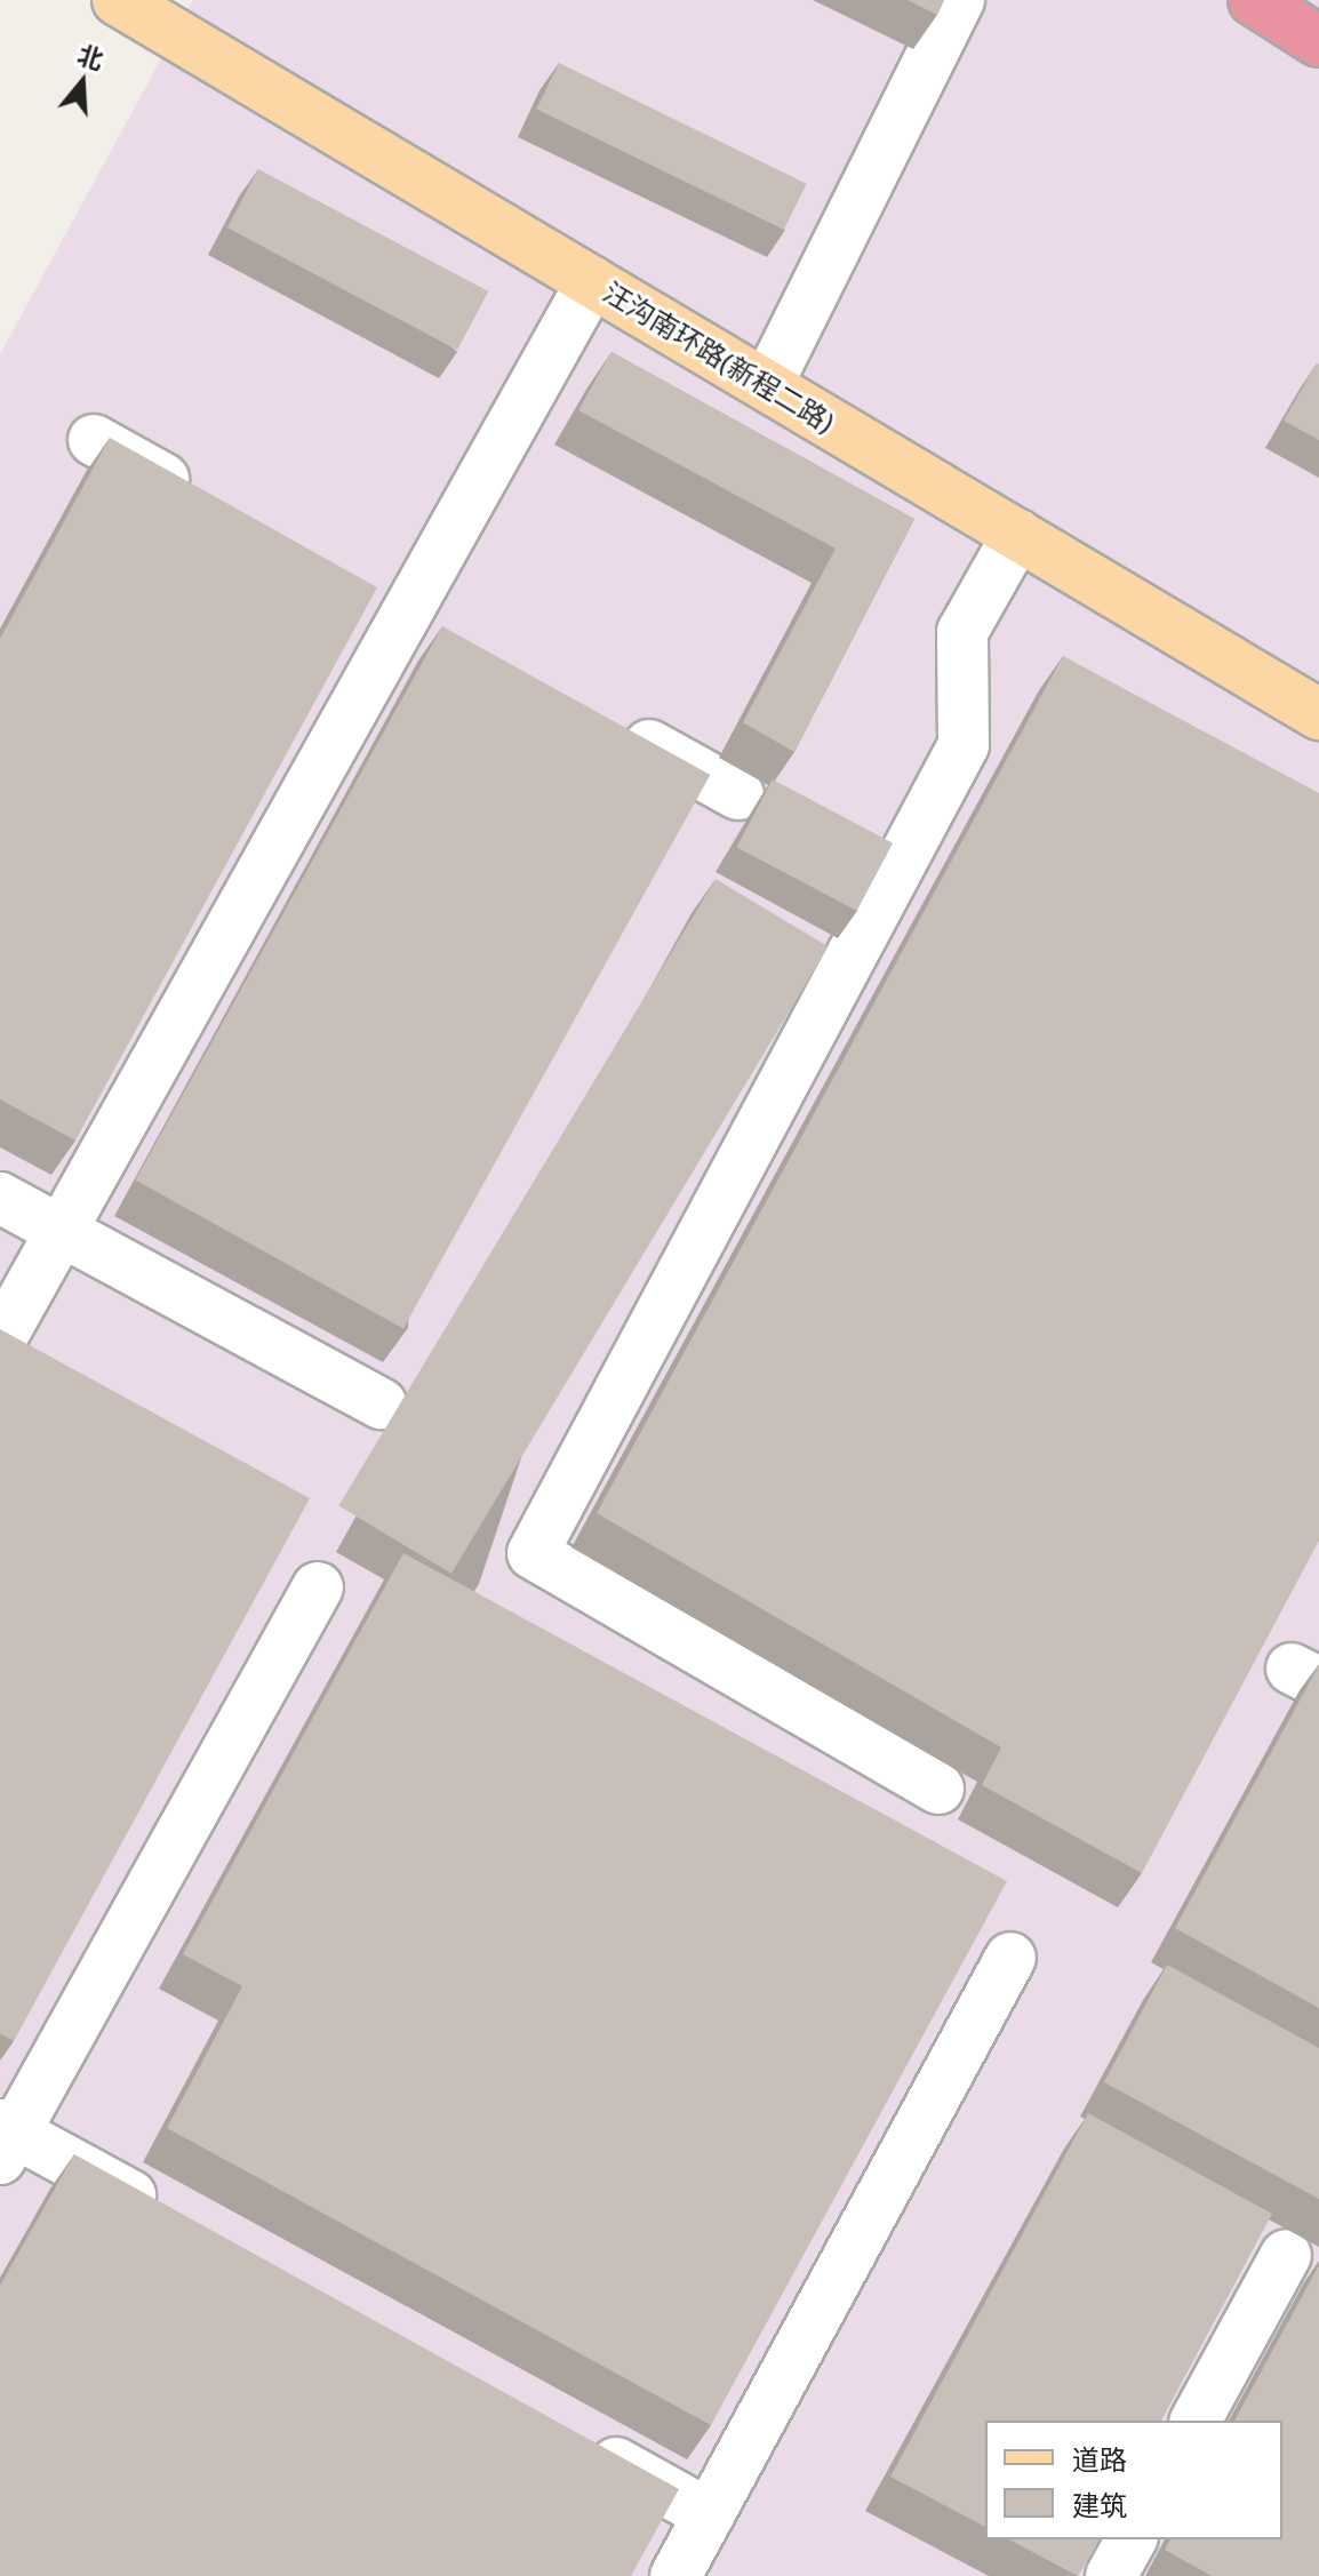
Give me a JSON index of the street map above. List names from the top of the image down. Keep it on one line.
{"streets":{"main road":["汪沟南环路(新程二路)"]},"legend":["道路","建筑"],"north":"top"}
